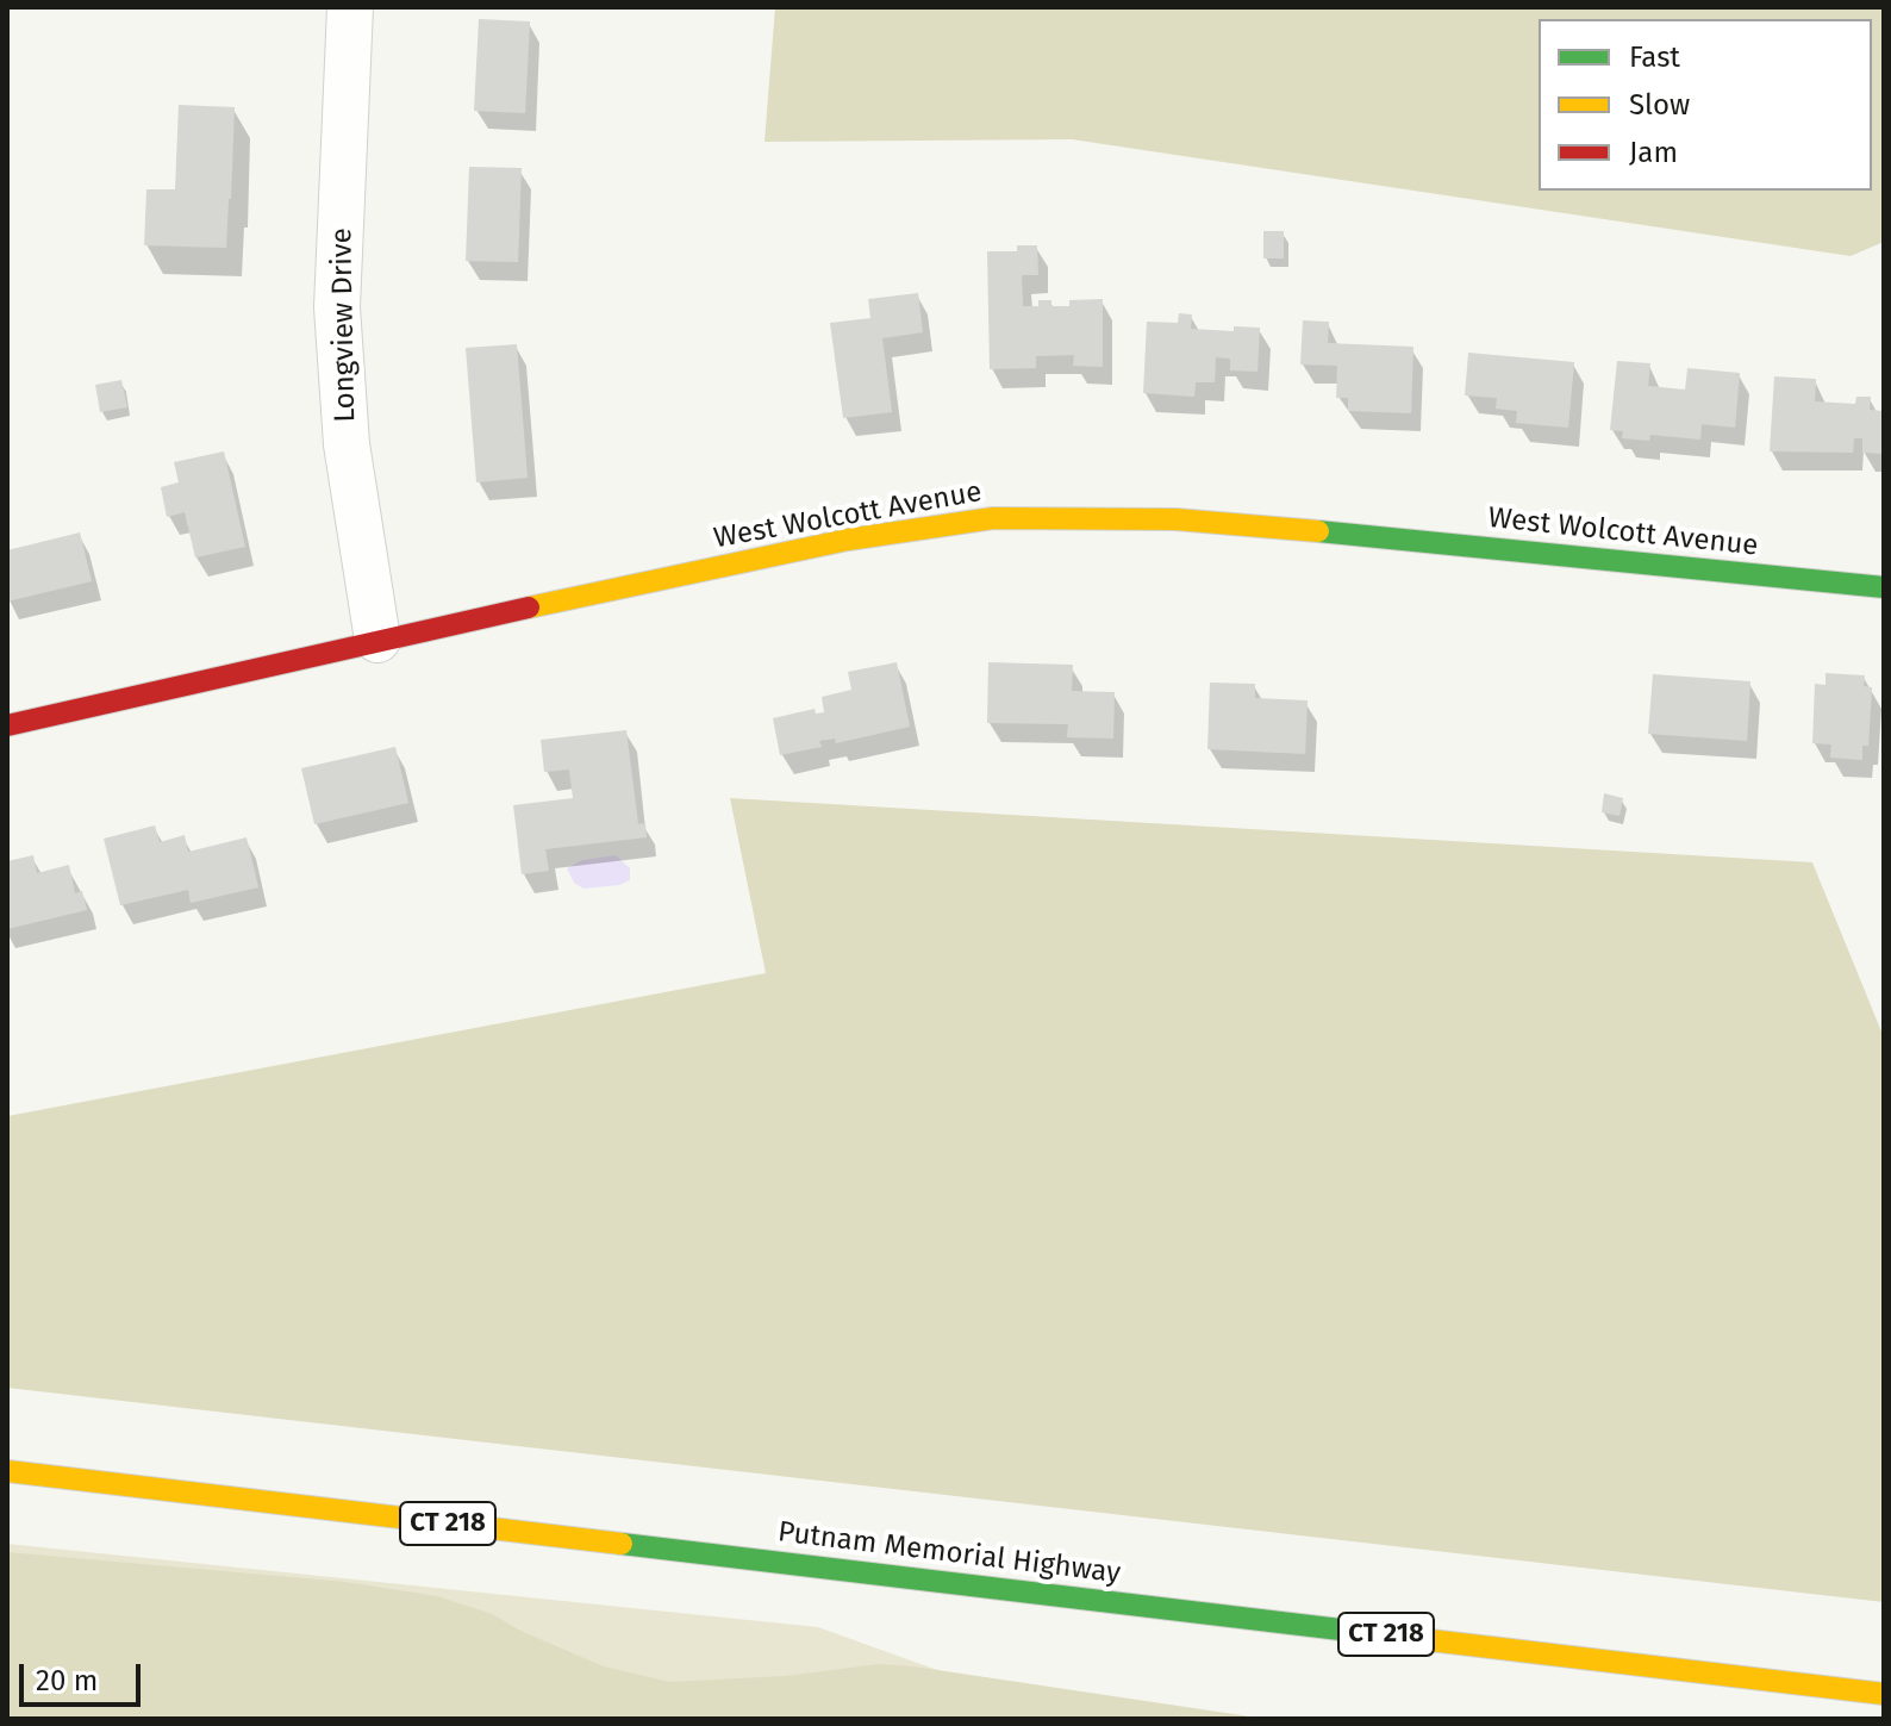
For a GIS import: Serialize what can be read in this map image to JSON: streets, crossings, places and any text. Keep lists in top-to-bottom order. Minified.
{"streets":{"street":["Longview Drive","West Wolcott Avenue","CT 218","Putnam Memorial Highway"]},"crossings":[["Longview Drive","West Wolcott Avenue"]],"legend":["Fast","Slow","Jam"],"scale_bar":"20 m"}
